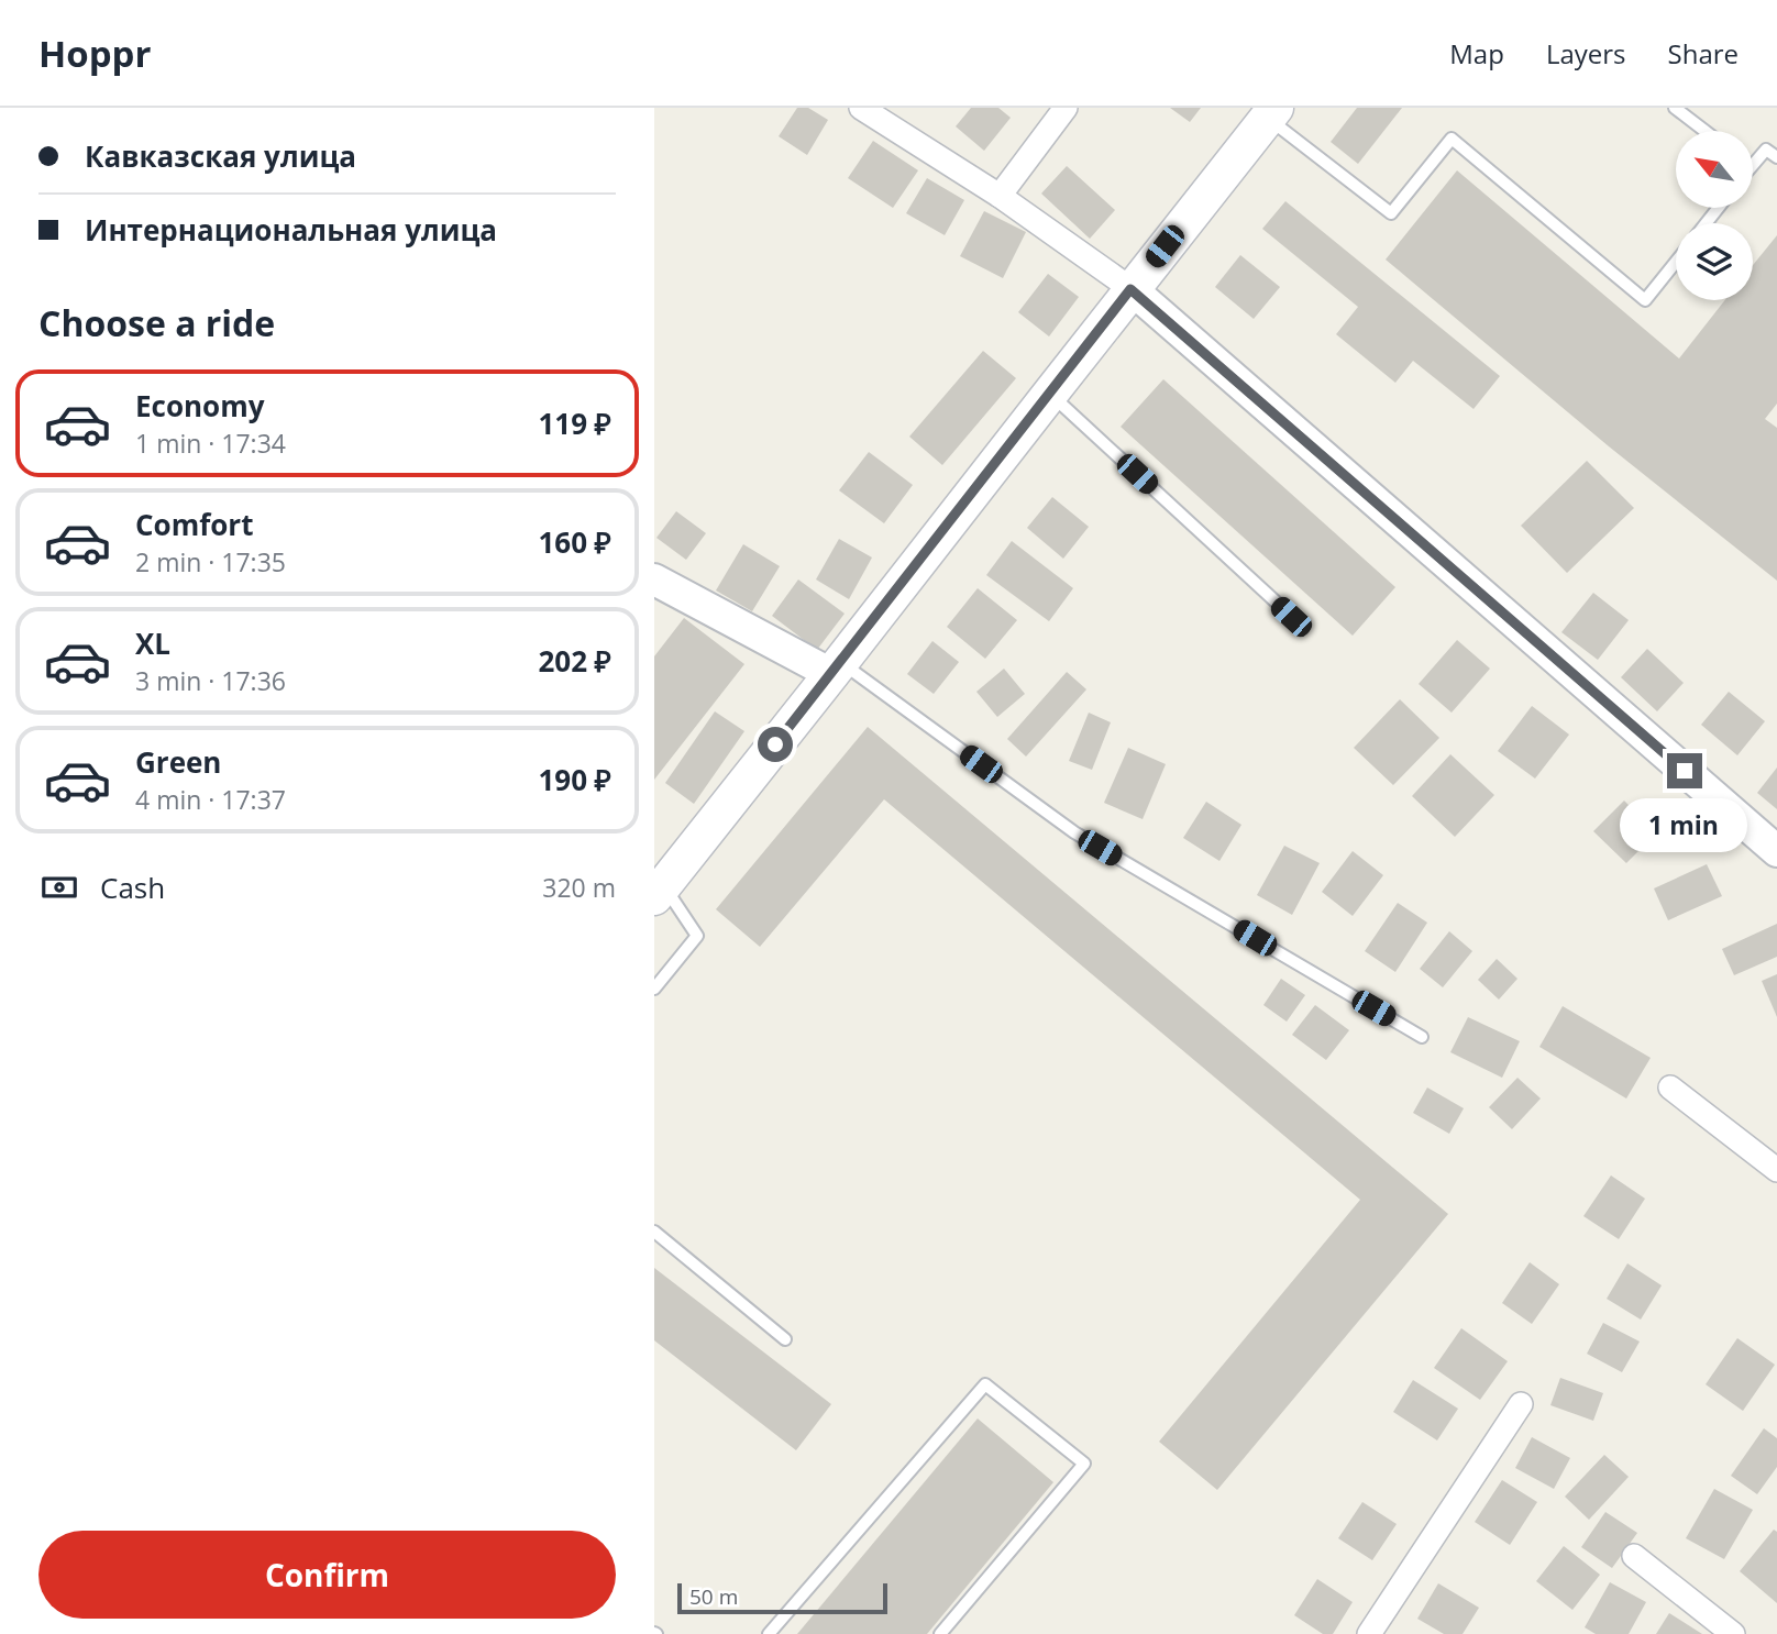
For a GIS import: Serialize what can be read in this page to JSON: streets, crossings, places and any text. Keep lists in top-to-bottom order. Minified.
{"scale_bar":"50 m","north":"top left","page":{"header":"Hoppr","nav":["Map","Layers","Share"],"banner":["Кавказская улица","Интернациональная улица"],"heading":"Choose a ride","list":[{"name":"Economy","note":"1 min · 17:34","value":"119 ₽"},{"name":"Comfort","note":"2 min · 17:35","value":"160 ₽"},{"name":"XL","note":"3 min · 17:36","value":"202 ₽"},{"name":"Green","note":"4 min · 17:37","value":"190 ₽"}],"bubble":"1 min","pay":["Cash","320 m"],"buttons":"Confirm","scale":"50 m"}}
